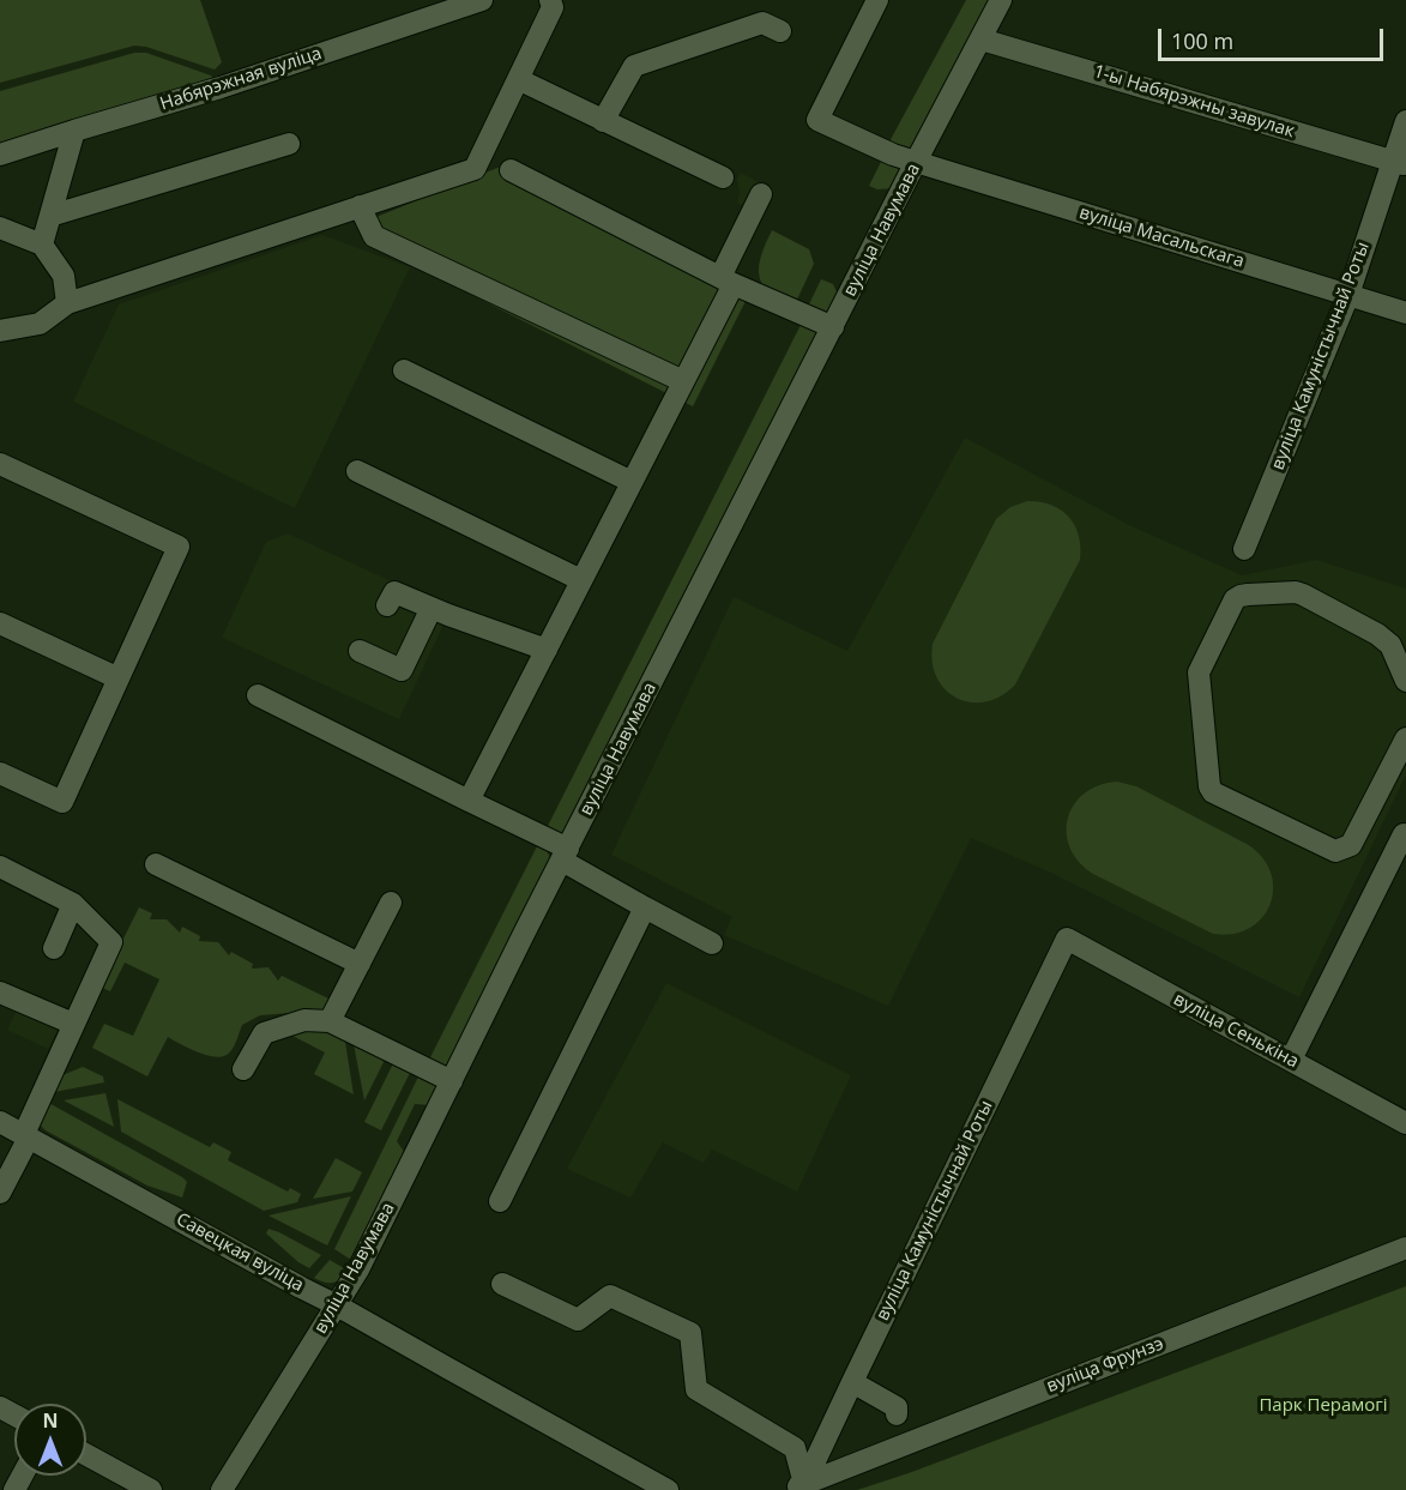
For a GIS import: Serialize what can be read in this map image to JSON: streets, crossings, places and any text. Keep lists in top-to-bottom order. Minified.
{"streets":{"street":["Набярэжная вуліца","1-ы Набярэжны завулак","вуліца Навумава","вуліца Масальскага","вуліца Камуністычнай Роты","вуліца Сенькіна","Савецкая вуліца","вуліца Фрунзэ"]},"crossings":[["1-ы Набярэжны завулак","вуліца Навумава"],["1-ы Набярэжны завулак","вуліца Камуністычнай Роты"],["вуліца Навумава","вуліца Масальскага"],["вуліца Навумава","Савецкая вуліца"],["вуліца Масальскага","вуліца Камуністычнай Роты"],["вуліца Камуністычнай Роты","вуліца Сенькіна"],["вуліца Камуністычнай Роты","вуліца Фрунзэ"]],"parks":["Парк Перамогі"],"scale_bar":"100 m","north":"top"}
